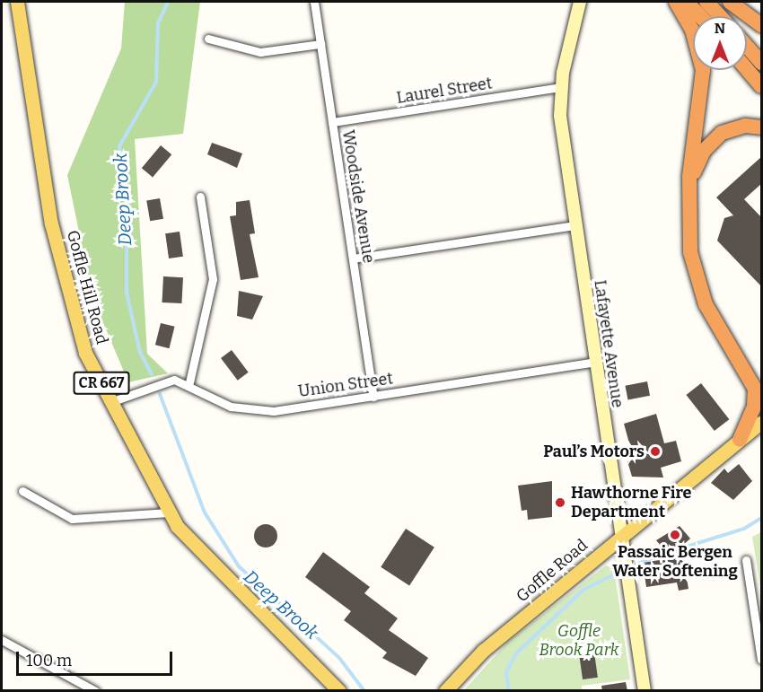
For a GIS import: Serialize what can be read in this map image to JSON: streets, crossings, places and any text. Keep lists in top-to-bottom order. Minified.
{"streets":{"main road":["Goffle Hill Road","CR 667","Goffle Road"],"street":["Laurel Street","Woodside Avenue","Lafayette Avenue","Union Street"]},"crossings":[["Laurel Street","Woodside Avenue"],["Laurel Street","Lafayette Avenue"],["Woodside Avenue","Union Street"],["Goffle Hill Road","Union Street"],["Lafayette Avenue","Union Street"],["Lafayette Avenue","Goffle Road"]],"water":["Deep Brook"],"parks":["Goffle Brook Park"],"places":["Paul’s Motors","Hawthorne Fire Department","Passaic Bergen Water Softening"],"scale_bar":"100 m","north":"top"}
